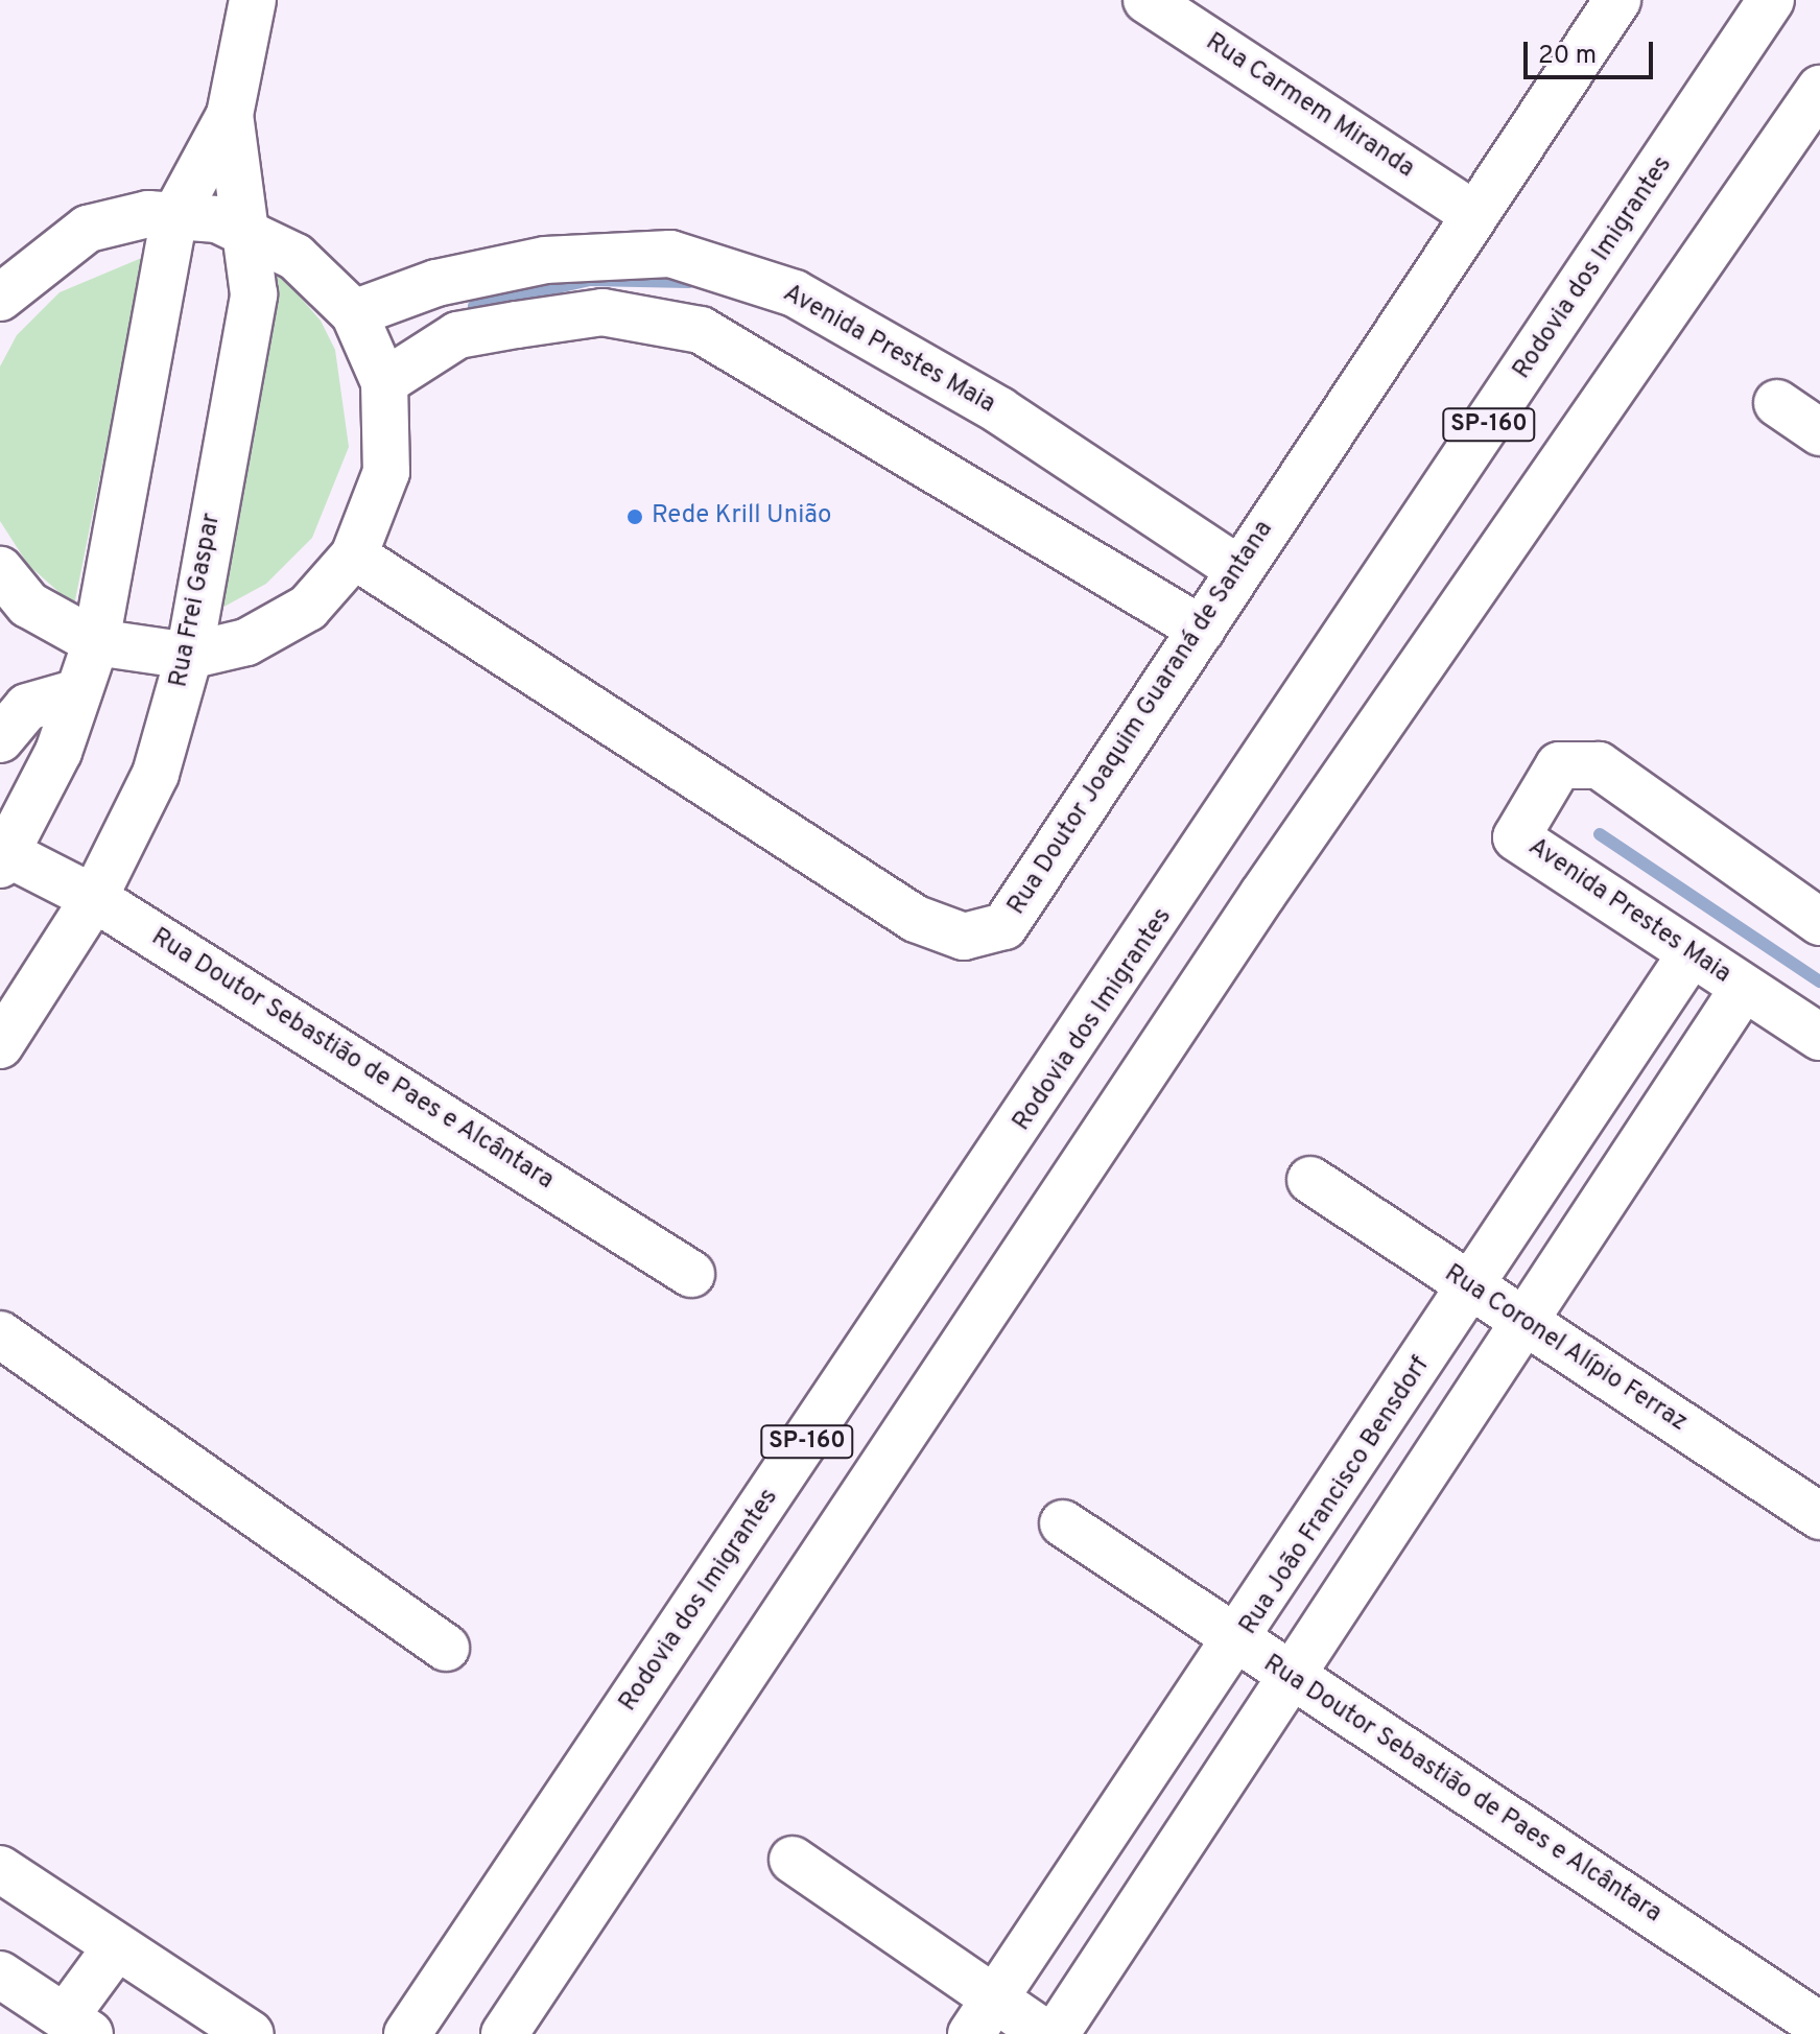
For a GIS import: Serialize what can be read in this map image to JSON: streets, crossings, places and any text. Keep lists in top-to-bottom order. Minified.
{"streets":{"main road":["Rua Carmem Miranda","Rodovia dos Imigrantes","Avenida Prestes Maia","SP-160","Rua Frei Gaspar","Rua Doutor Joaquim Guaraná de Santana","Rua Doutor Sebastião de Paes e Alcântara","Rua Coronel Alípio Ferraz","Rua João Francisco Bensdorf"]},"crossings":[["Rua Carmem Miranda","Rua Doutor Joaquim Guaraná de Santana"],["Avenida Prestes Maia","Rua Doutor Joaquim Guaraná de Santana"],["Avenida Prestes Maia","Rua João Francisco Bensdorf"],["Rua Frei Gaspar","Rua Doutor Sebastião de Paes e Alcântara"],["Rua Doutor Sebastião de Paes e Alcântara","Rua João Francisco Bensdorf"],["Rua Coronel Alípio Ferraz","Rua João Francisco Bensdorf"]],"places":["Rede Krill União"],"scale_bar":"20 m"}
